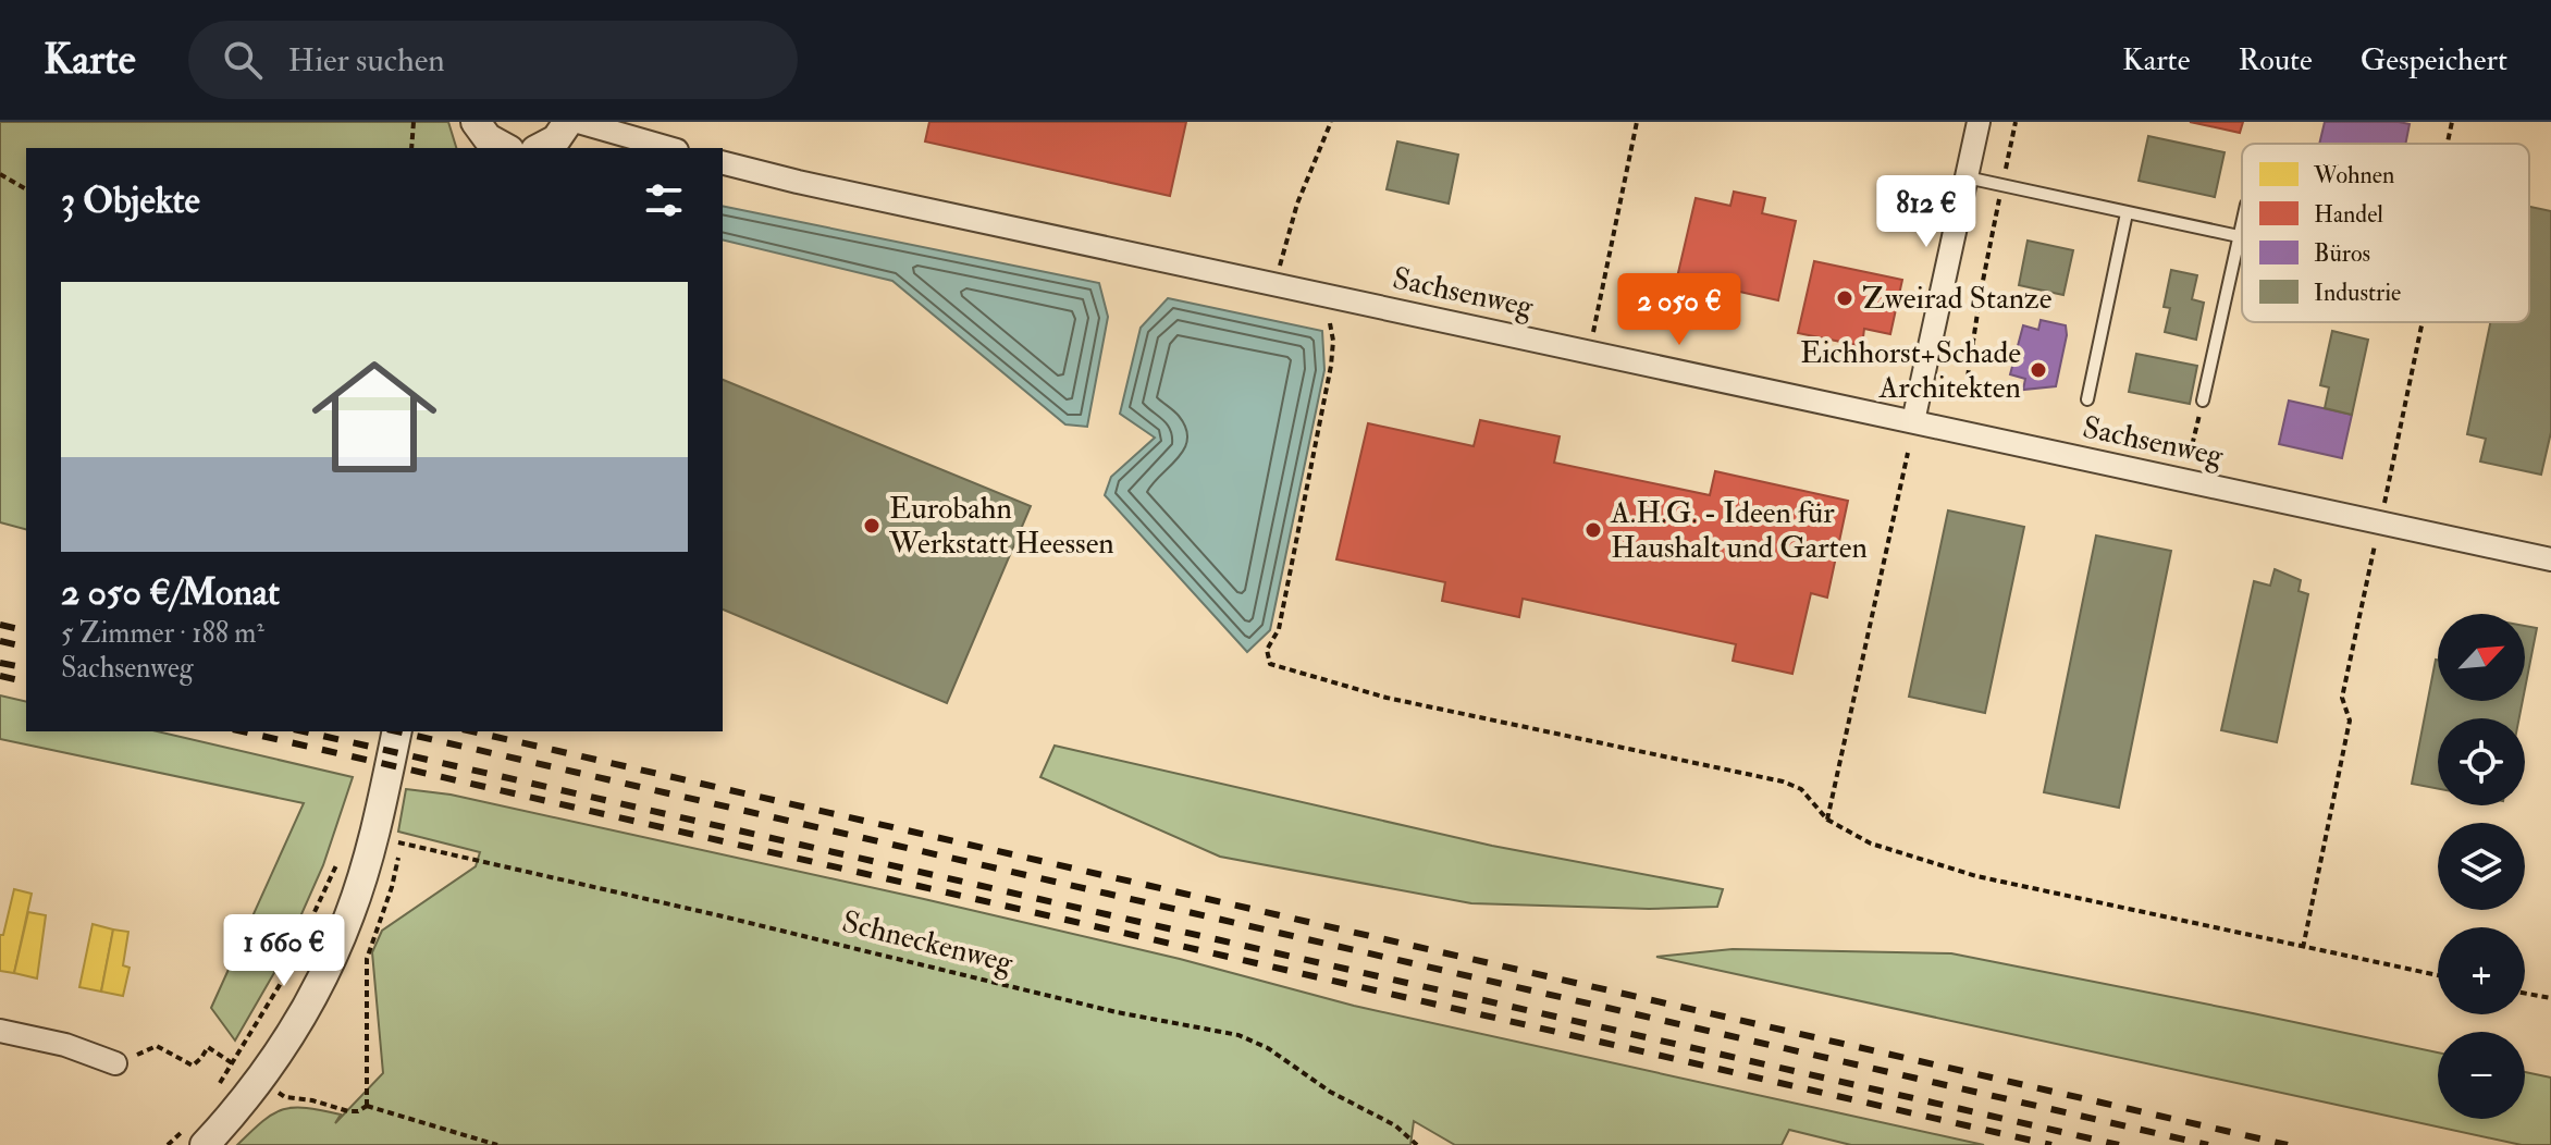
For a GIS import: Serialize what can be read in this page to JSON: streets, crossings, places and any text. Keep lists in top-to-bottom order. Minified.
{"streets":{"street":["Sachsenweg"],"path":["Schneckenweg"]},"places":["Zweirad Stanze","Eichhorst+Schade Architekten","Eurobahn Werkstatt Heessen","A.H.G. - Ideen für Haushalt und Garten"],"legend":["Wohnen","Handel","Büros","Industrie"],"north":"top right","page":{"header":"Karte","search":"Hier suchen","nav":["Karte","Route","Gespeichert"],"heading":"3 Objekte","price":["812 €","2 050 €","1 660 €"],"list":[{"name":"2 050 €/Monat","note":"5 Zimmer · 188 m² · Sachsenweg"}],"map_buttons":["+","−"]}}
